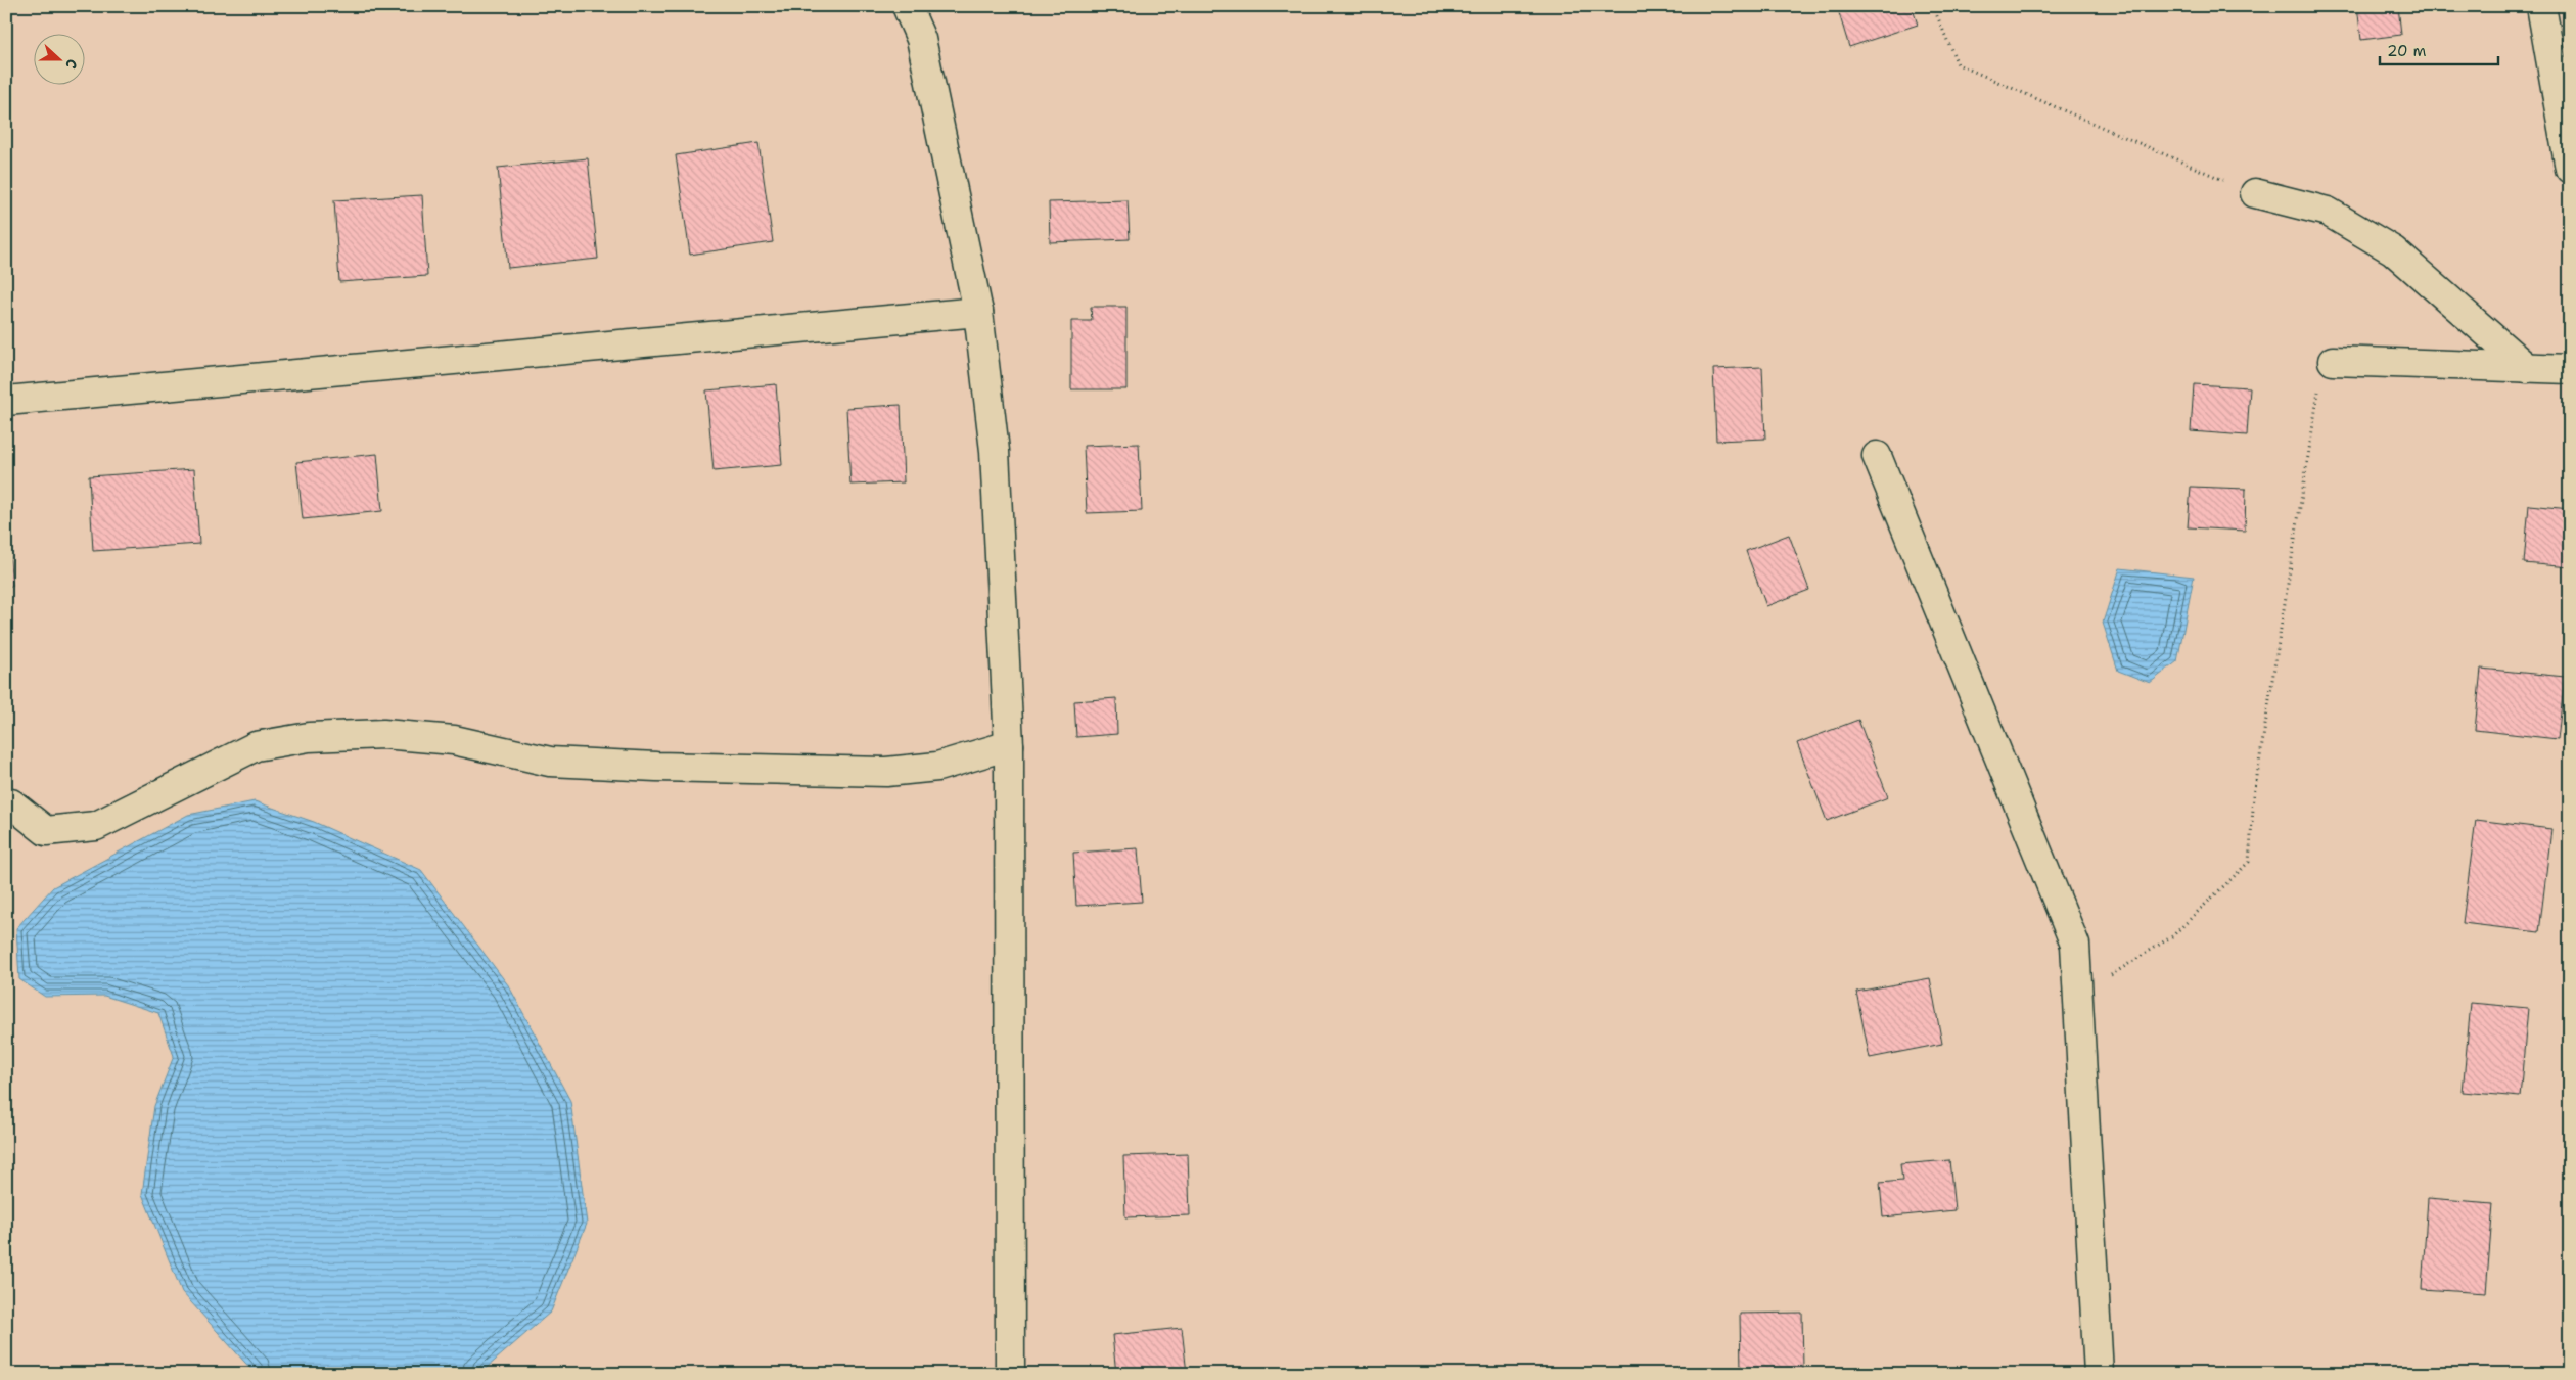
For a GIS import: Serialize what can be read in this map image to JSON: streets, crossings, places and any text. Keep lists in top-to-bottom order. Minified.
{"scale_bar":"20 m","north":"right"}
